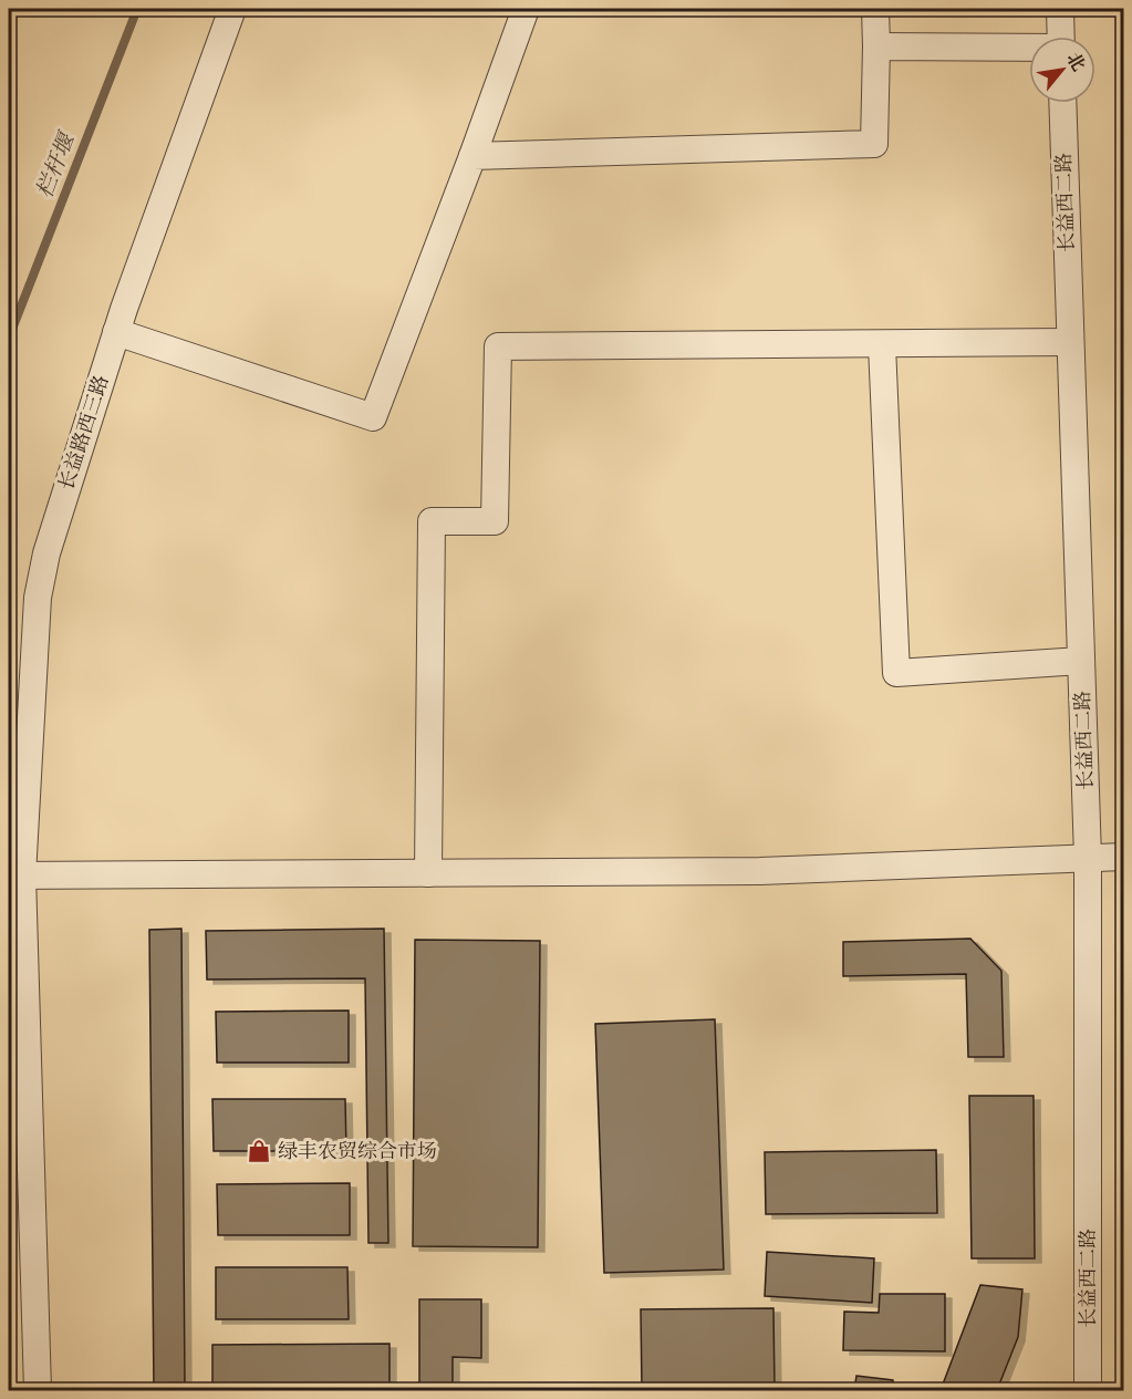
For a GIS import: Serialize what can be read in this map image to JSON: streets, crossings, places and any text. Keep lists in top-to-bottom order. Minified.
{"streets":{"street":["长益西二路","长益路西三路"]},"water":["栏杆堰"],"places":{"shop":["绿丰农贸综合市场"]},"north":"top right"}
